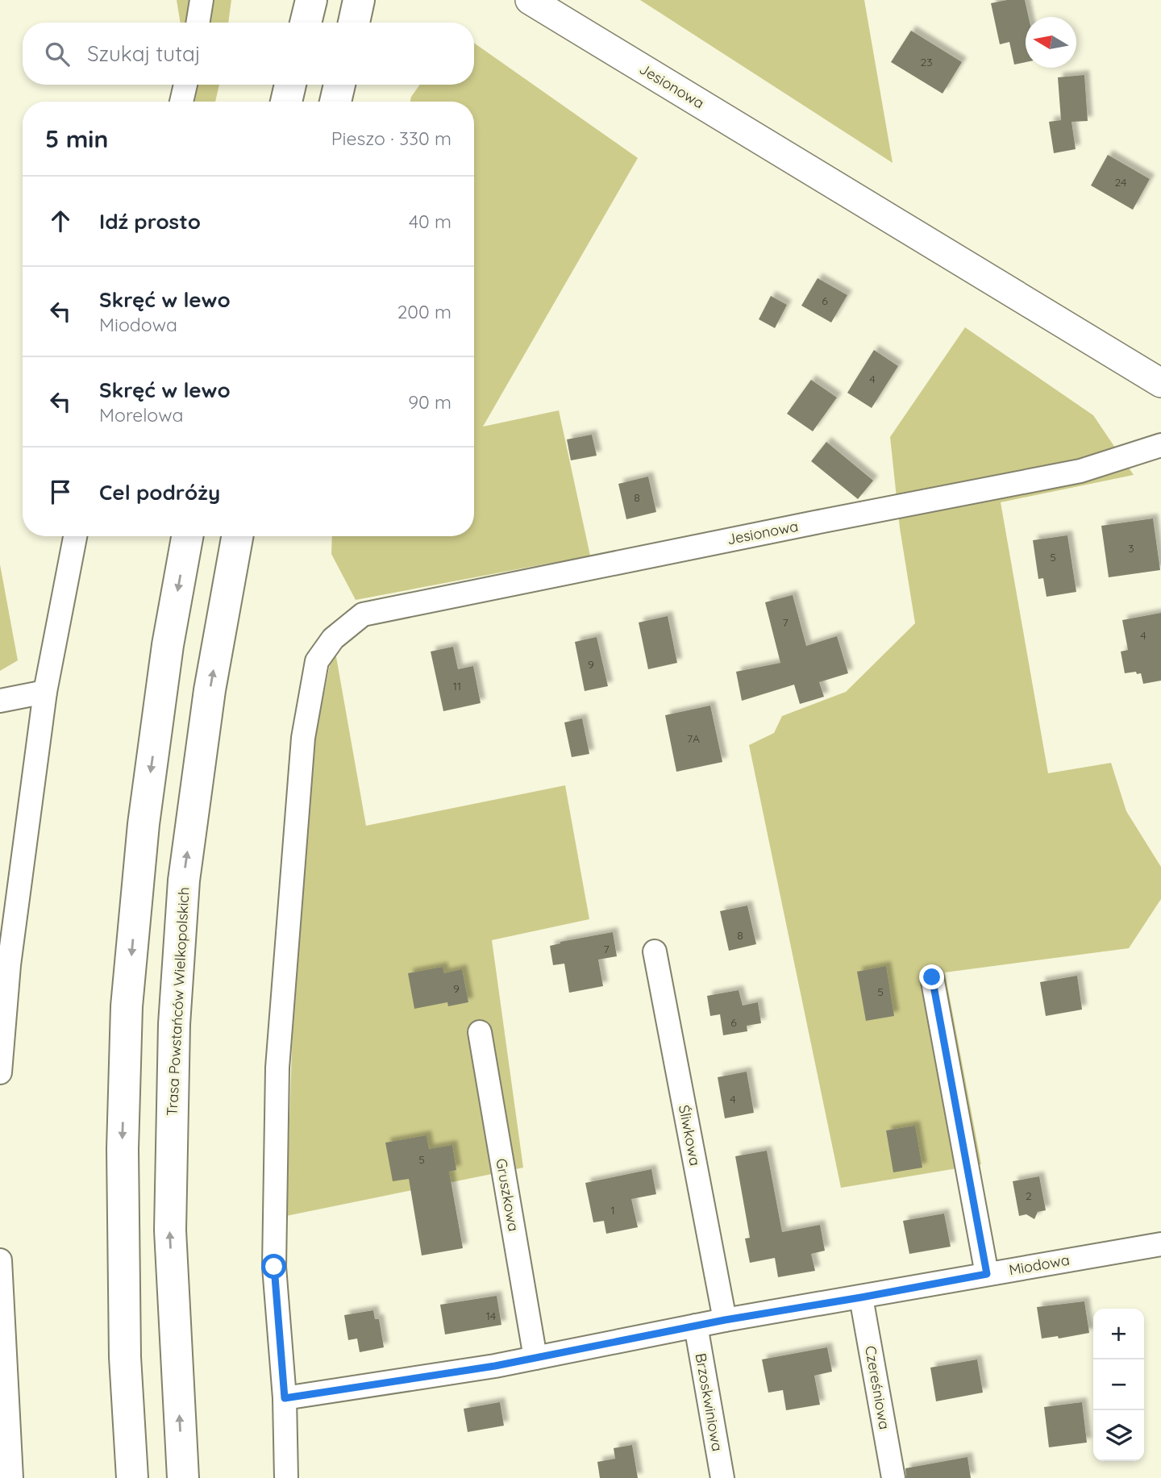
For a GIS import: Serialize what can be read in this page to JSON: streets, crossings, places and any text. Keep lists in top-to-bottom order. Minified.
{"streets":{"highway":["Trasa Powstańców Wielkopolskich"],"street":["Jesionowa","Śliwkowa","Gruszkowa","Miodowa","Czereśniowa","Brzoskwiniowa"]},"crossings":[["Jesionowa","Miodowa"],["Śliwkowa","Miodowa"],["Gruszkowa","Miodowa"],["Miodowa","Czereśniowa"],["Miodowa","Brzoskwiniowa"]],"house_numbers":["23","24","6","4","8","3","5","7","4","9","11","7A","8","7","9","5","6","4","5","2","1","14"],"north":"left","page":{"search":"Szukaj tutaj","heading":["5 min","Pieszo · 330 m"],"list":[["Idź prosto","40 m"],["Skręć w lewo","Miodowa","200 m"],["Skręć w lewo","Morelowa","90 m"],"Cel podróży"],"map_buttons":["+","−"]}}
